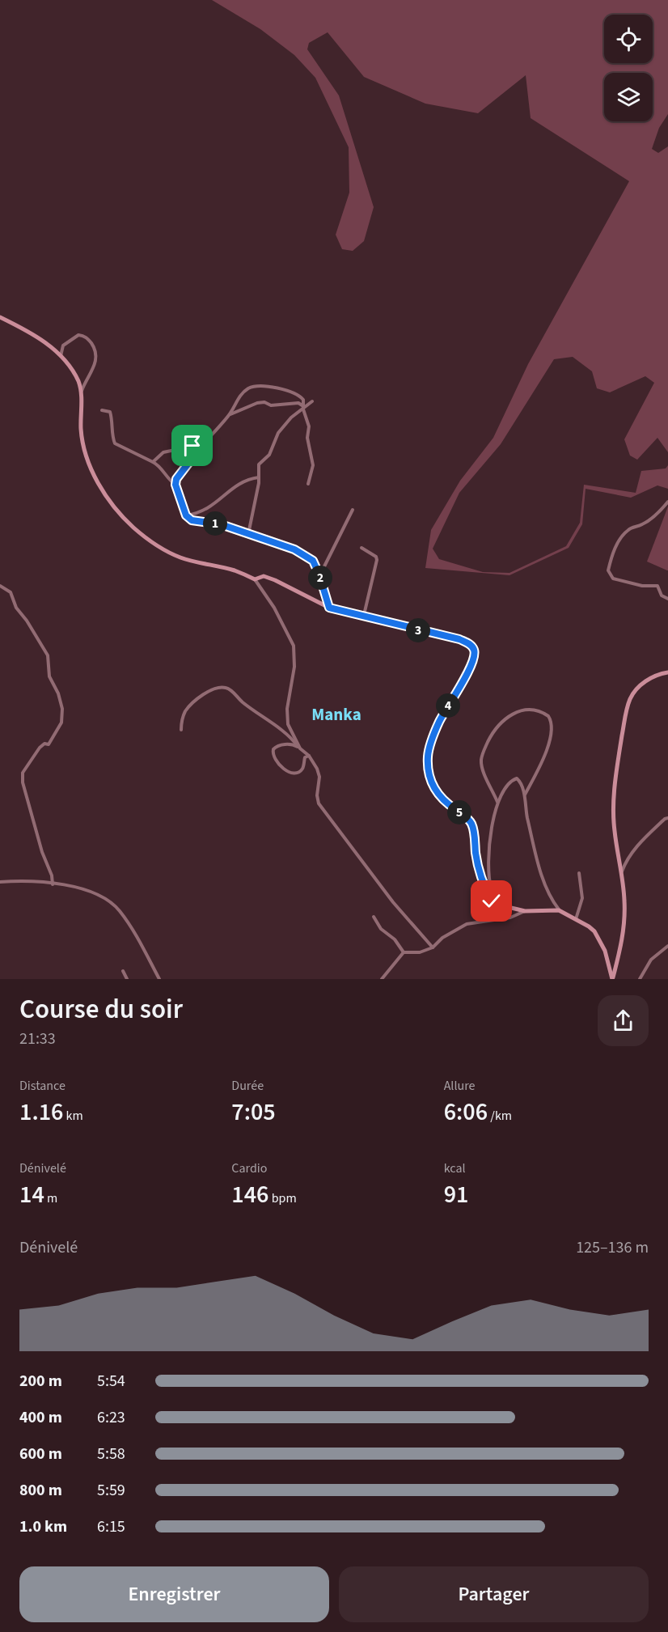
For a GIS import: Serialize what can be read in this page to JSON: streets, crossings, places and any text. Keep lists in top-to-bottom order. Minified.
{"districts":["Manka"],"page":{"pins":["1","2","3","4","5"],"heading":["Course du soir","21:33"],"stats":[["Distance","1.16 km"],["Durée","7:05"],["Allure","6:06 /km"],["Dénivelé","14 m"],["Cardio","146 bpm"],["kcal","91"]],"chart":["Dénivelé","125–136 m"],"list":[{"name":"200 m","note":"5:54"},{"name":"400 m","note":"6:23"},{"name":"600 m","note":"5:58"},{"name":"800 m","note":"5:59"},{"name":"1.0 km","note":"6:15"}],"buttons":["Enregistrer","Partager"]}}
